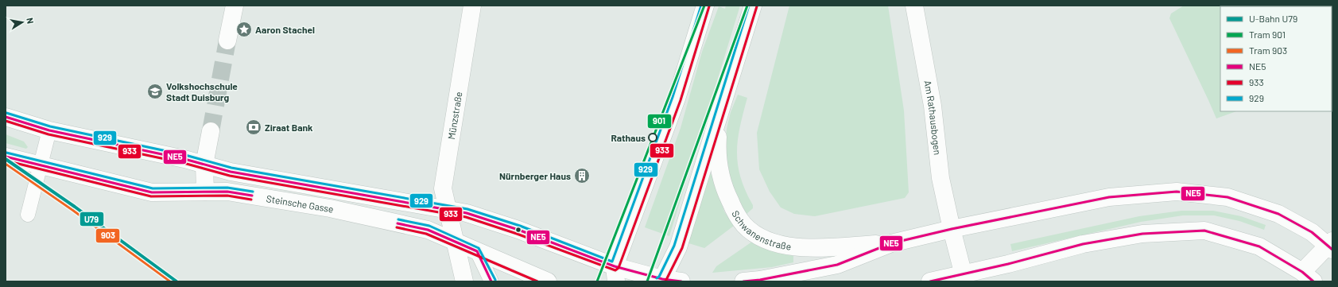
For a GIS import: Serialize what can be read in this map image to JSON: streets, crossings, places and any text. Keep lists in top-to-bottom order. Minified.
{"streets":{"main road":["Münzstraße","Am Rathausbogen","Steinsche Gasse","Schwanenstraße"]},"crossings":[["Münzstraße","Steinsche Gasse"],["Steinsche Gasse","Schwanenstraße"]],"places":{"place":["Aaron Stachel"],"school or university":["Volkshochschule Stadt Duisburg"],"bank":["Ziraat Bank"],"other":["Rathaus"],"building":["Nürnberger Haus"]},"lines":["tram line 901","transit line 929","transit line 933","transit line NE5","metro line U79","tram line 903"],"legend":["U-Bahn U79","Tram 901","Tram 903","NE5","933","929"],"north":"right"}
